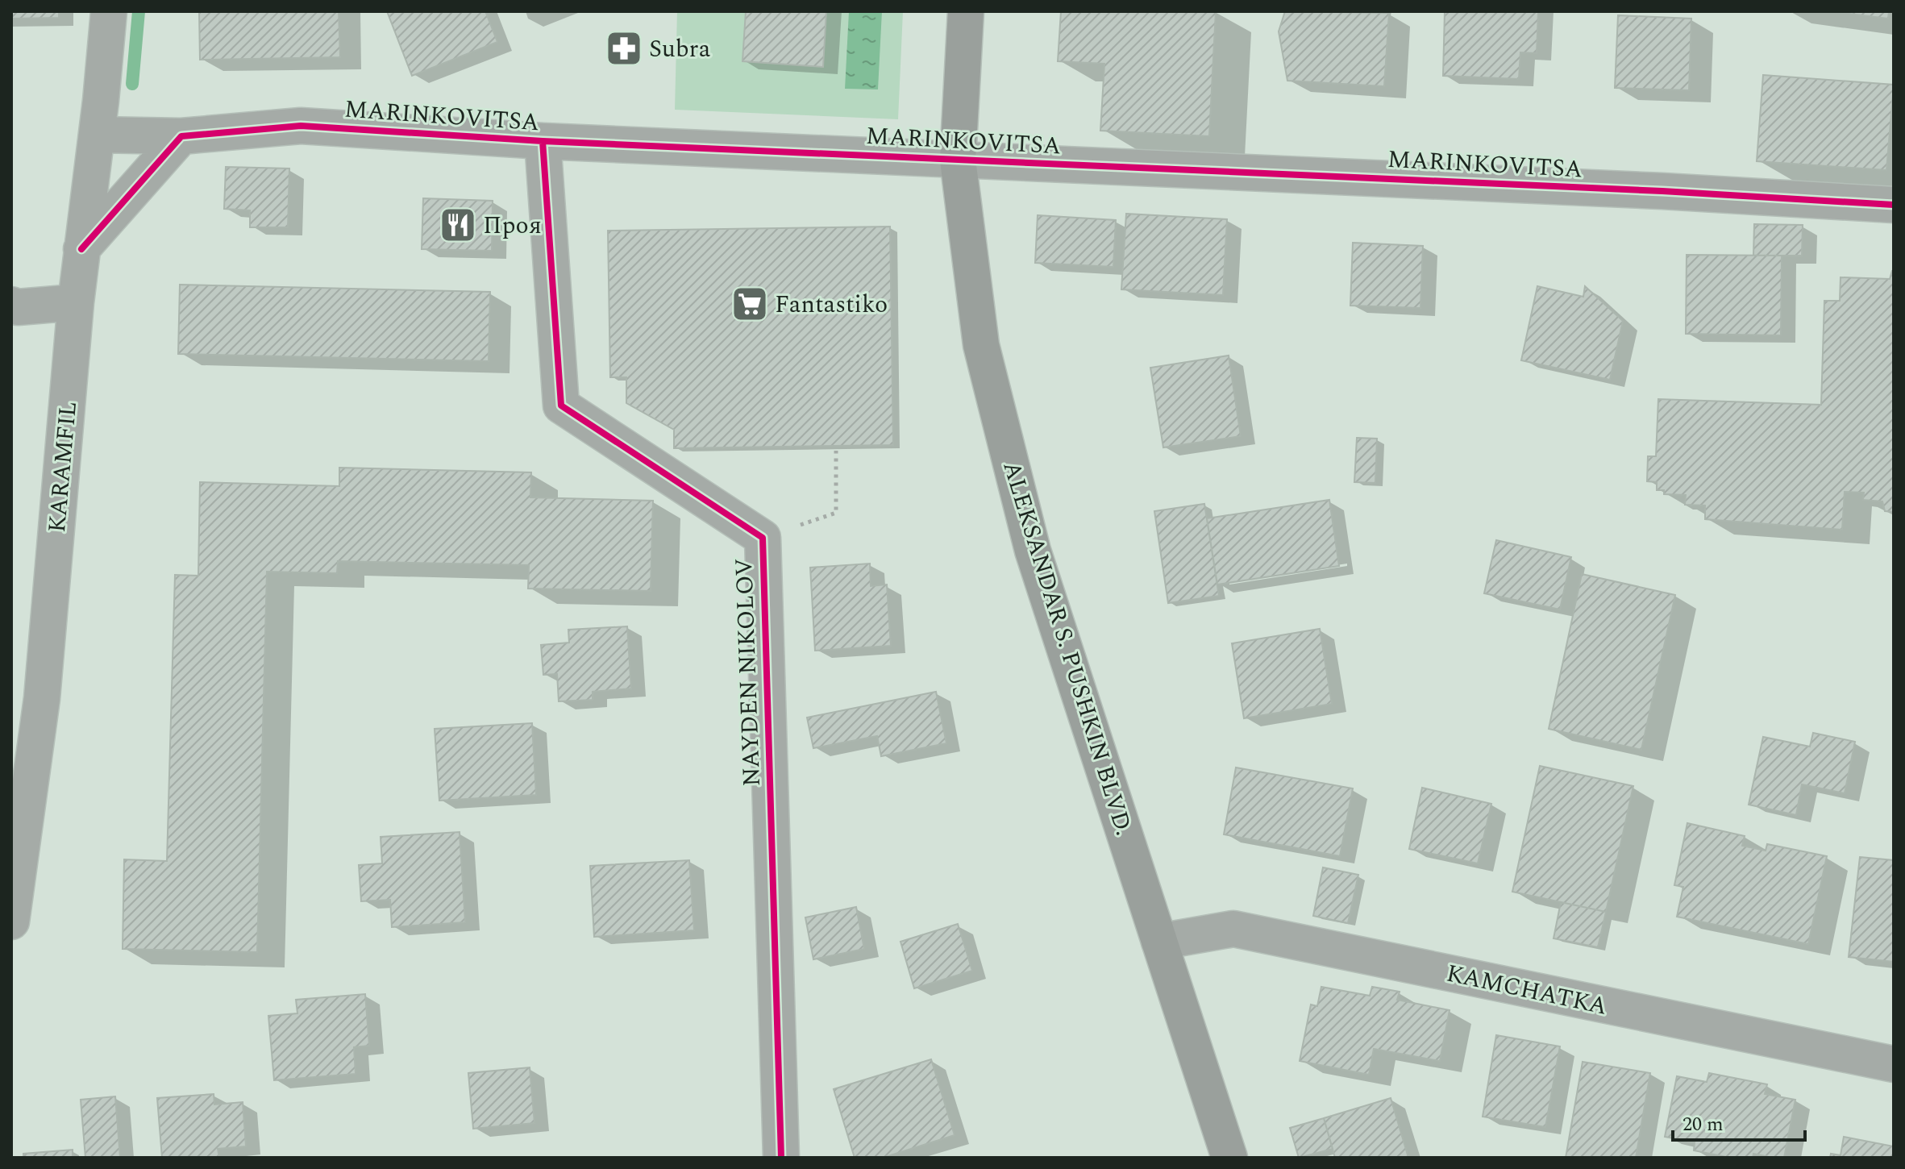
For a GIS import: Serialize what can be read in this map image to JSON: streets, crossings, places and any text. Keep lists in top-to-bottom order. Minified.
{"streets":{"main road":["ALEKSANDAR S. PUSHKIN BLVD."],"street":["MARINKOVITSA","KARAMFIL","NAYDEN NIKOLOV","KAMCHATKA"]},"crossings":[["MARINKOVITSA","KARAMFIL"],["MARINKOVITSA","ALEKSANDAR S. PUSHKIN BLVD."],["MARINKOVITSA","NAYDEN NIKOLOV"],["ALEKSANDAR S. PUSHKIN BLVD.","KAMCHATKA"]],"places":{"pharmacy":["Subra"],"restaurant":["Проя"],"supermarket":["Fantastiko"]},"scale_bar":"20 m"}
